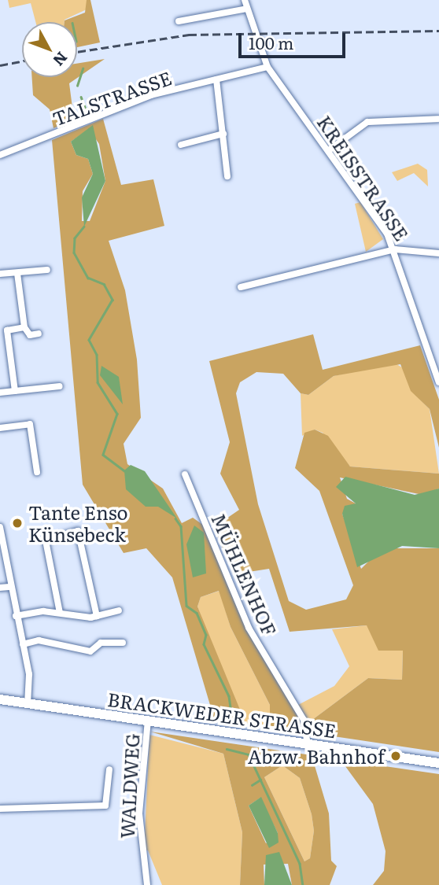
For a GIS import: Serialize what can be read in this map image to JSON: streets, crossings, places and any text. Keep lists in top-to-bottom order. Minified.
{"streets":{"street":["TALSTRASSE","KREISSTRASSE","MÜHLENHOF","BRACKWEDER STRASSE","WALDWEG"]},"crossings":[["TALSTRASSE","KREISSTRASSE"],["MÜHLENHOF","BRACKWEDER STRASSE"],["BRACKWEDER STRASSE","WALDWEG"]],"places":["Tante Enso Künsebeck","Abzw. Bahnhof"],"scale_bar":"100 m","north":"bottom right"}
